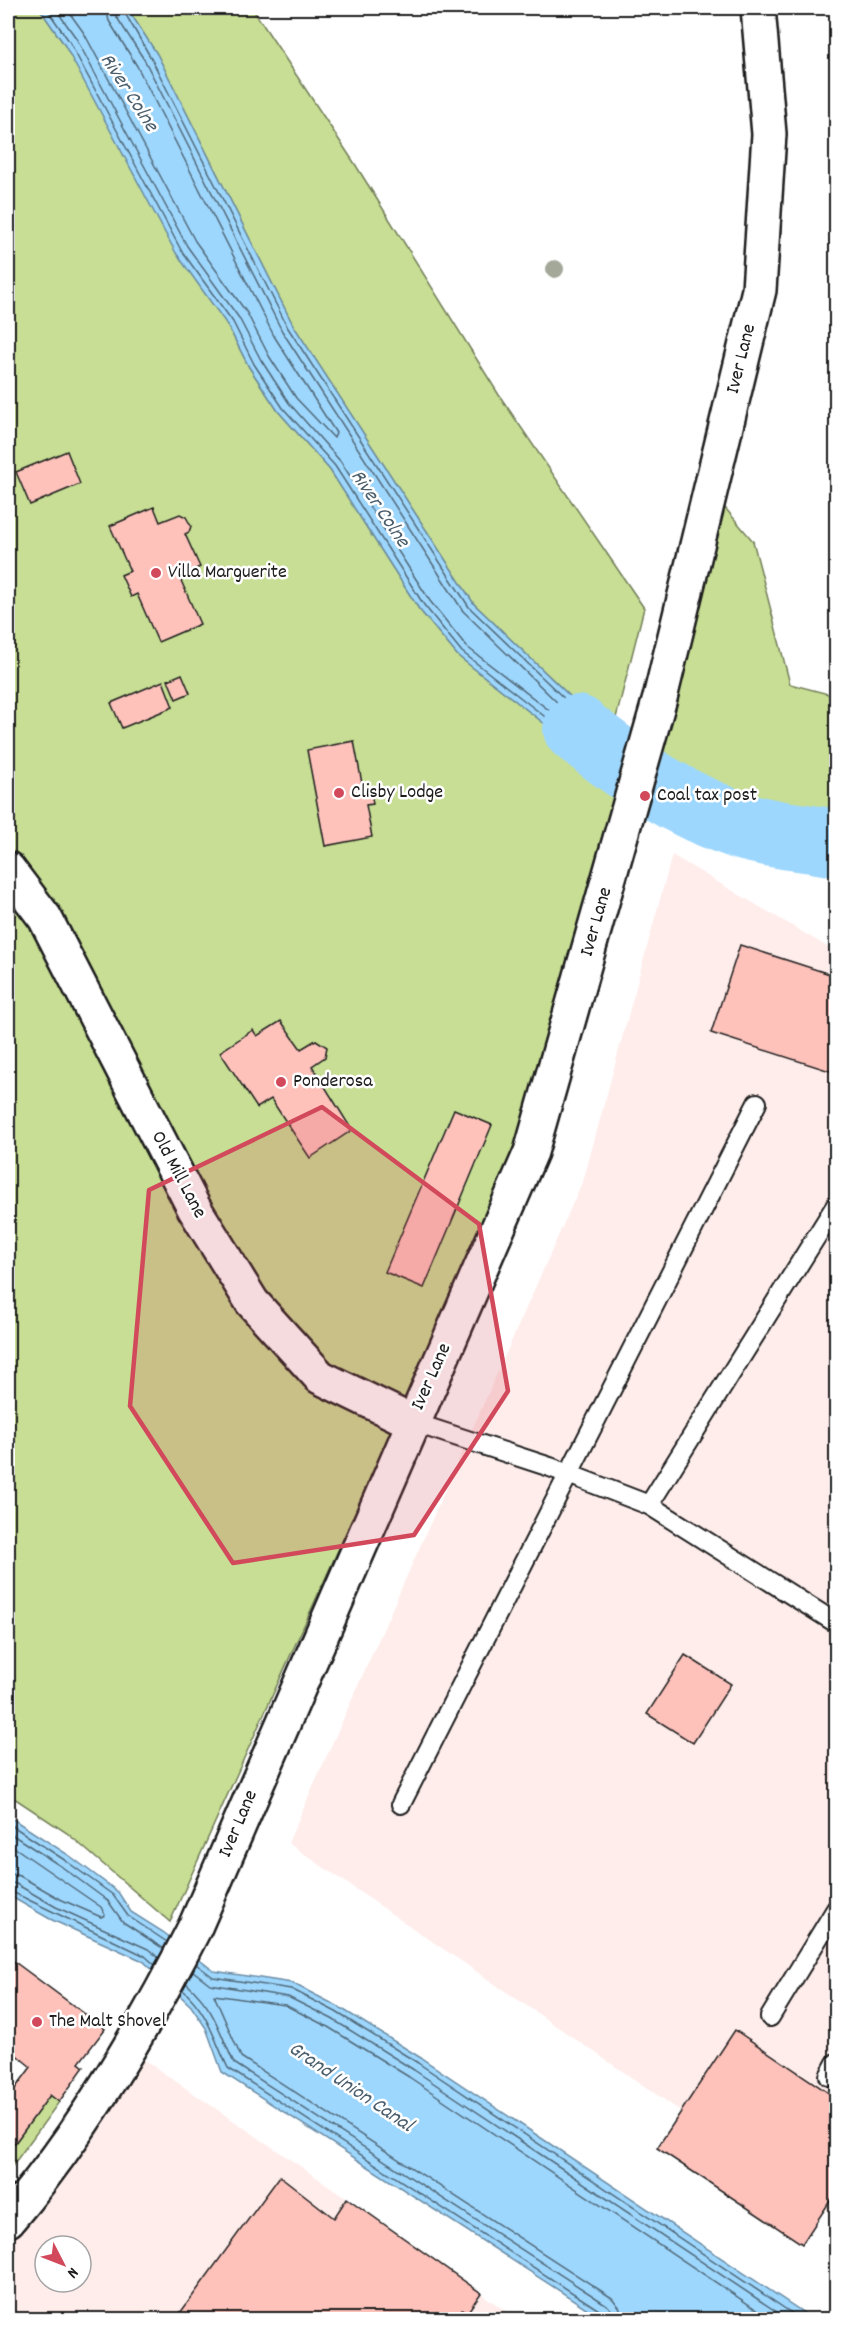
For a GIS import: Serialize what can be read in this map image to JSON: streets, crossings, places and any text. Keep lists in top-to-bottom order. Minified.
{"streets":{"main road":["Iver Lane","Old Mill Lane"]},"crossings":[["Iver Lane","Old Mill Lane"]],"water":["River Colne","Grand Union Canal"],"places":["Villa Marguerite","Clisby Lodge","Coal tax post","Ponderosa","The Malt Shovel"],"north":"bottom right"}
